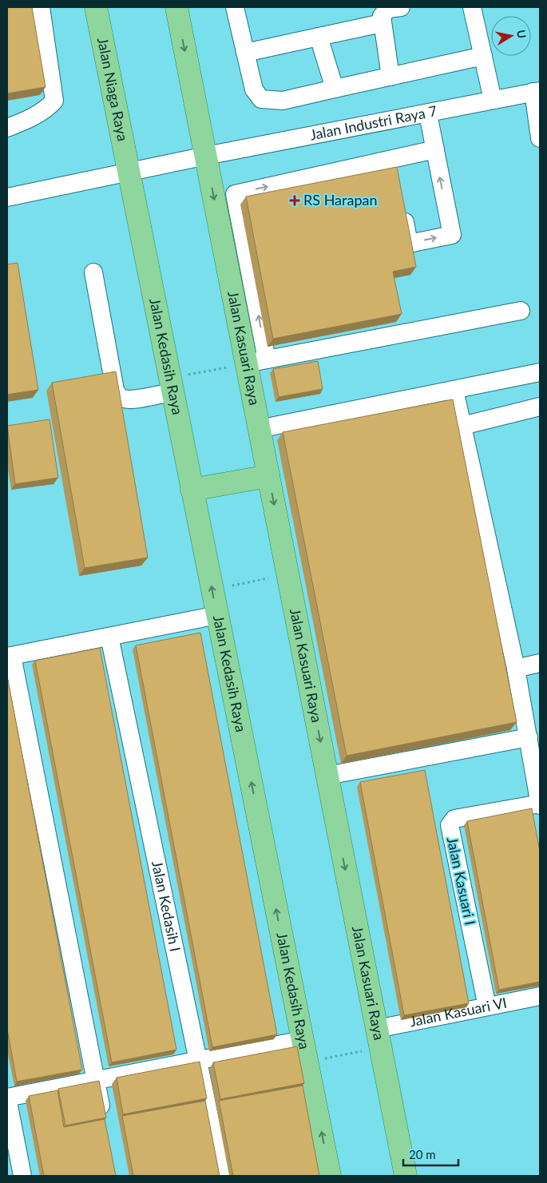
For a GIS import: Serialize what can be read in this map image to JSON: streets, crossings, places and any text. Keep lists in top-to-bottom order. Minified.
{"streets":{"main road":["Jalan Niaga Raya","Jalan Kasuari Raya","Jalan Kedasih Raya"],"street":["Jalan Industri Raya 7","Jalan Kasuari I","Jalan Kedasih I","Jalan Kasuari VI"]},"crossings":[["Jalan Niaga Raya","Jalan Industri Raya 7"],["Jalan Niaga Raya","Jalan Kedasih Raya"],["Jalan Industri Raya 7","Jalan Kasuari Raya"],["Jalan Industri Raya 7","Jalan Kedasih Raya"],["Jalan Kasuari Raya","Jalan Kasuari VI"],["Jalan Kasuari I","Jalan Kasuari VI"]],"one_way":["Jalan Kasuari Raya","Jalan Kedasih Raya"],"places":{"health":["RS Harapan"]},"scale_bar":"20 m","north":"right"}
